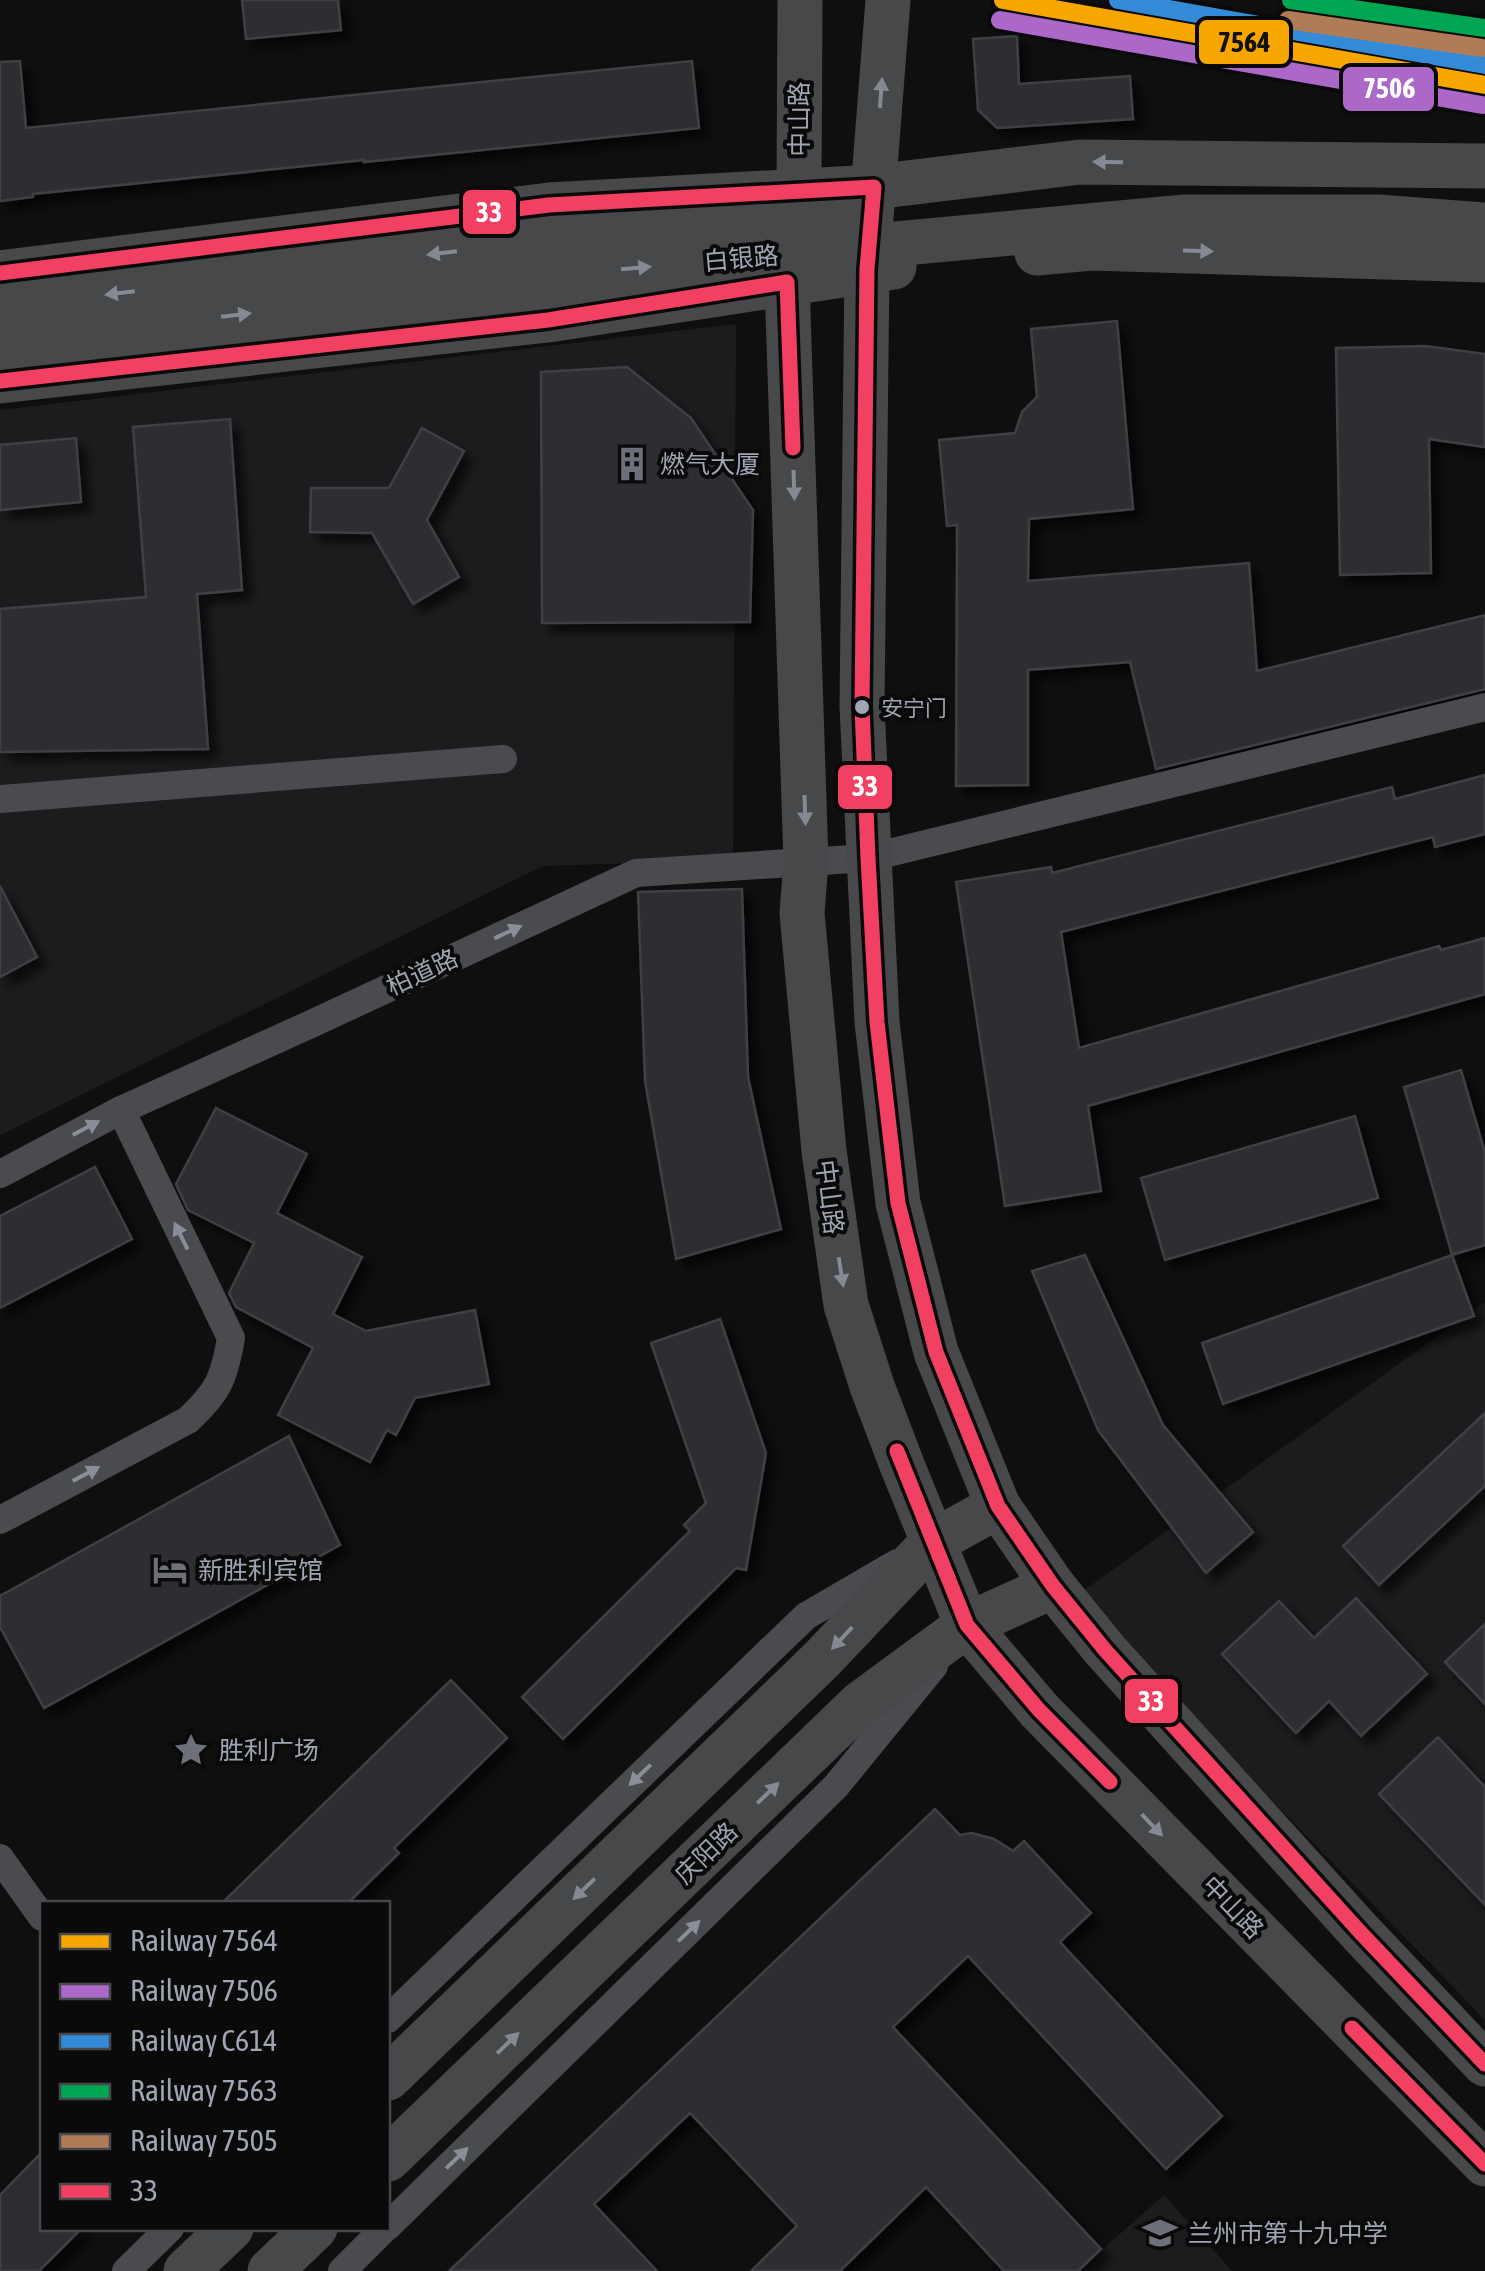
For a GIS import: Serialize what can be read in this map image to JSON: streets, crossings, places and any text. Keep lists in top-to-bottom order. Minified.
{"streets":{"main road":["中山路","白银路","庆阳路"],"street":["柏道路"]},"crossings":[["中山路","柏道路"],["中山路","庆阳路"]],"one_way":["柏道路"],"places":{"building":["燃气大厦"],"other":["安宁门"],"hotel":["新胜利宾馆"],"place":["胜利广场"],"school or university":["兰州市第十九中学"]},"lines":["rail line 7564","rail line C614","rail line 7563","rail line 7506","rail line 7505","transit line 33"],"legend":["Railway 7564","Railway 7506","Railway C614","Railway 7563","Railway 7505","33"]}
